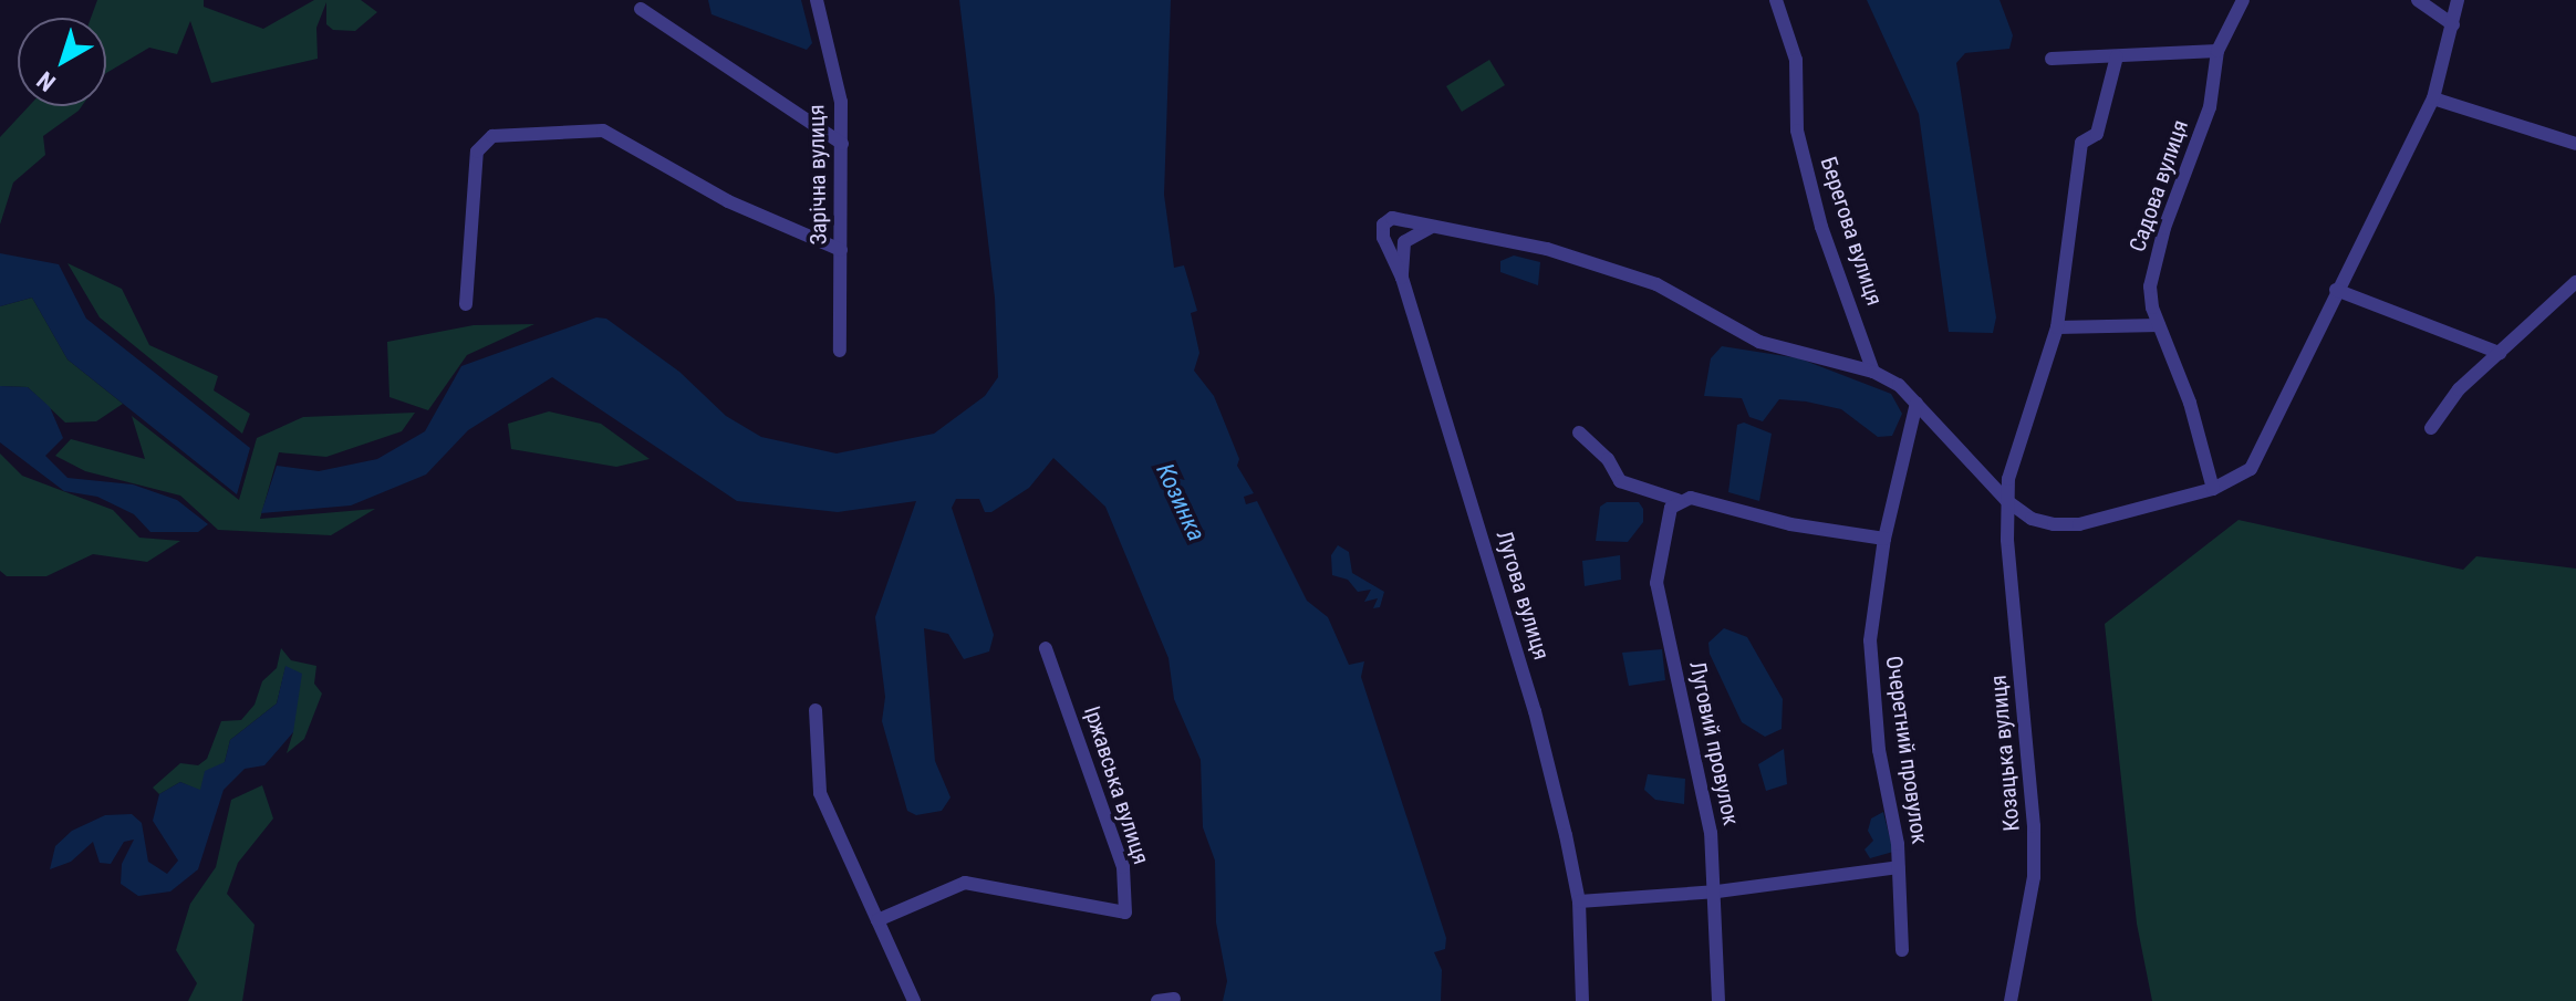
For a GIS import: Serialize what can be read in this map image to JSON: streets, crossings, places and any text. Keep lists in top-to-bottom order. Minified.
{"streets":{"street":["Зарічна вулиця","Садова вулиця","Берегова вулиця","Лугова вулиця","Луговий провулок","Очеретний провулок","Козацька вулиця","Іржавська вулиця"]},"water":["Козинка"],"north":"bottom left"}
